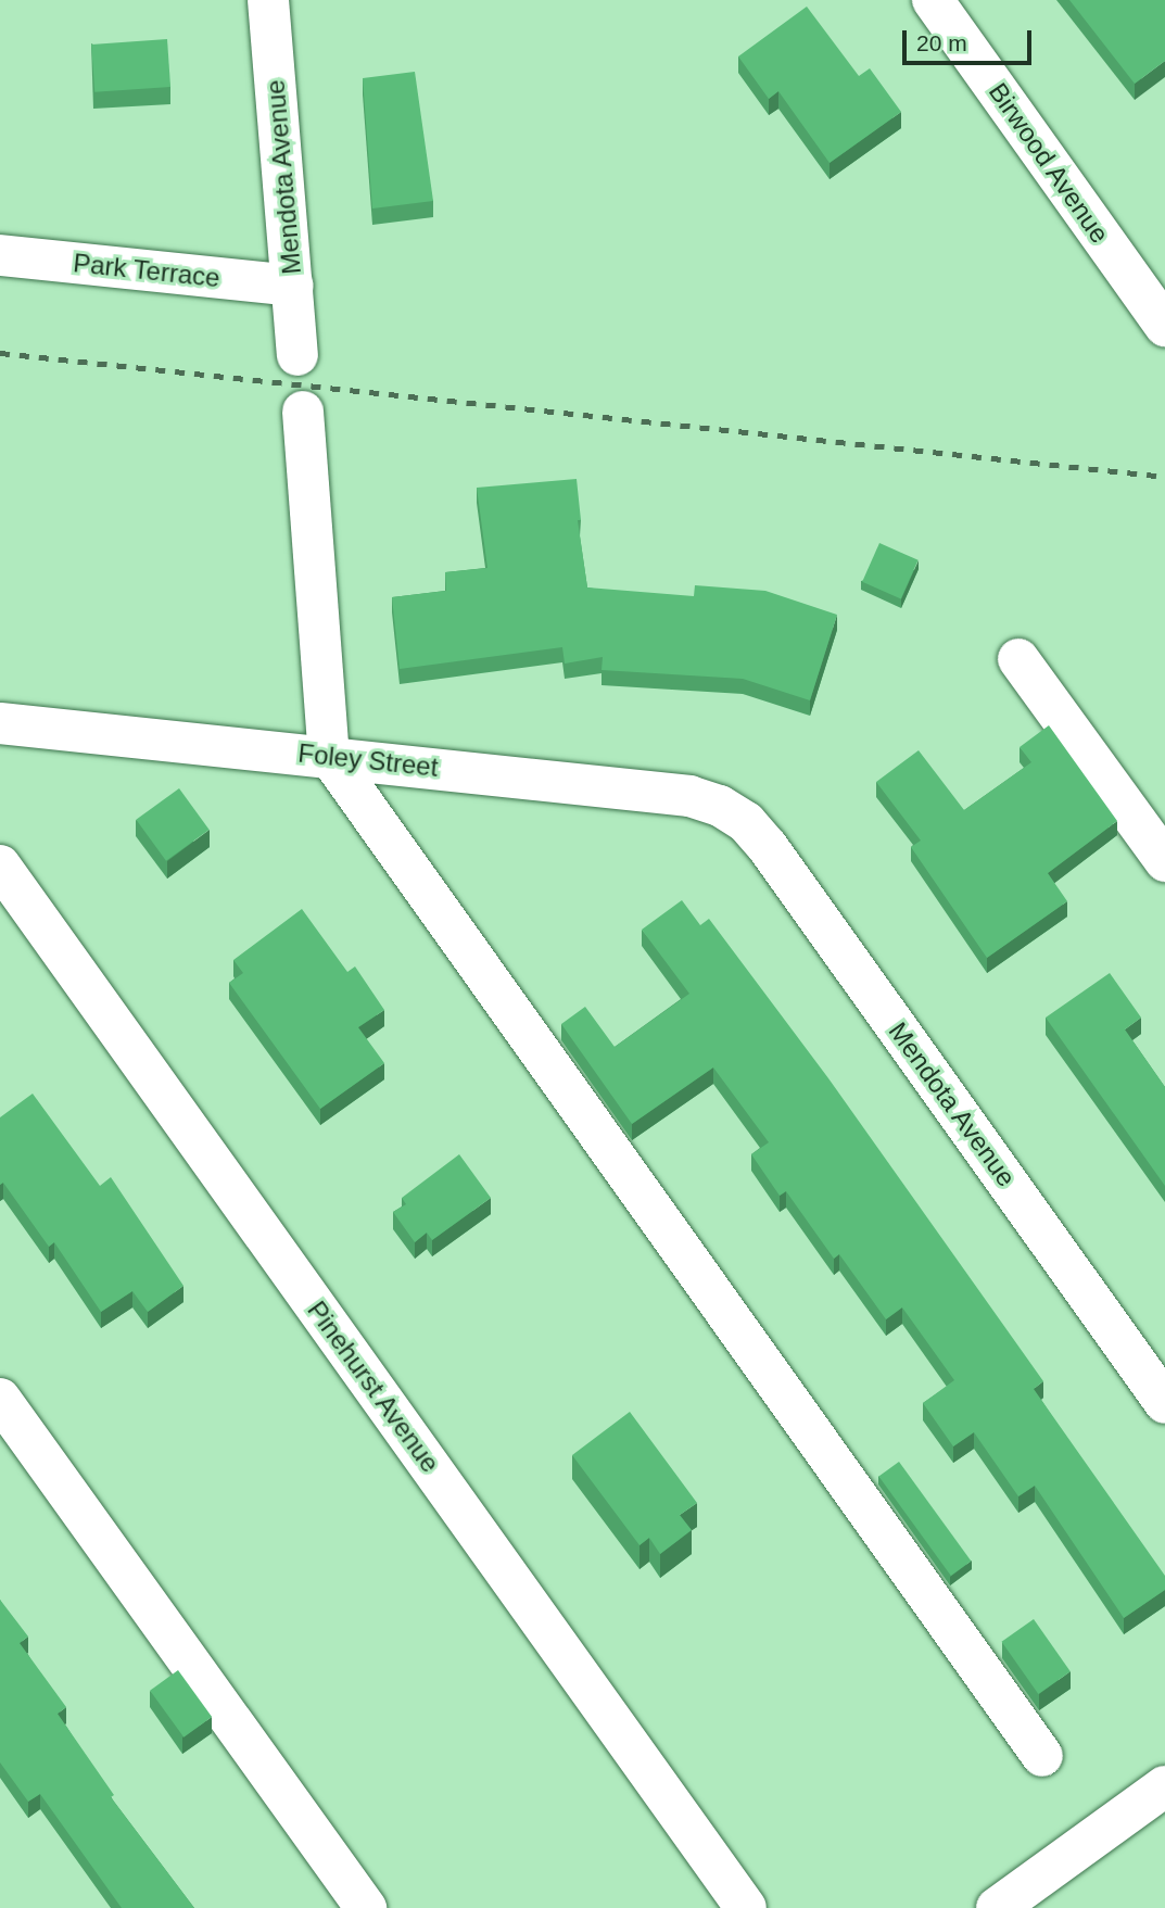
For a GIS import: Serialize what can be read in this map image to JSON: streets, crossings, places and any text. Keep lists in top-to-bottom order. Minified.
{"streets":{"street":["Birwood Avenue","Mendota Avenue","Park Terrace","Foley Street","Pinehurst Avenue"]},"crossings":[["Mendota Avenue","Park Terrace"],["Mendota Avenue","Foley Street"]],"scale_bar":"20 m"}
